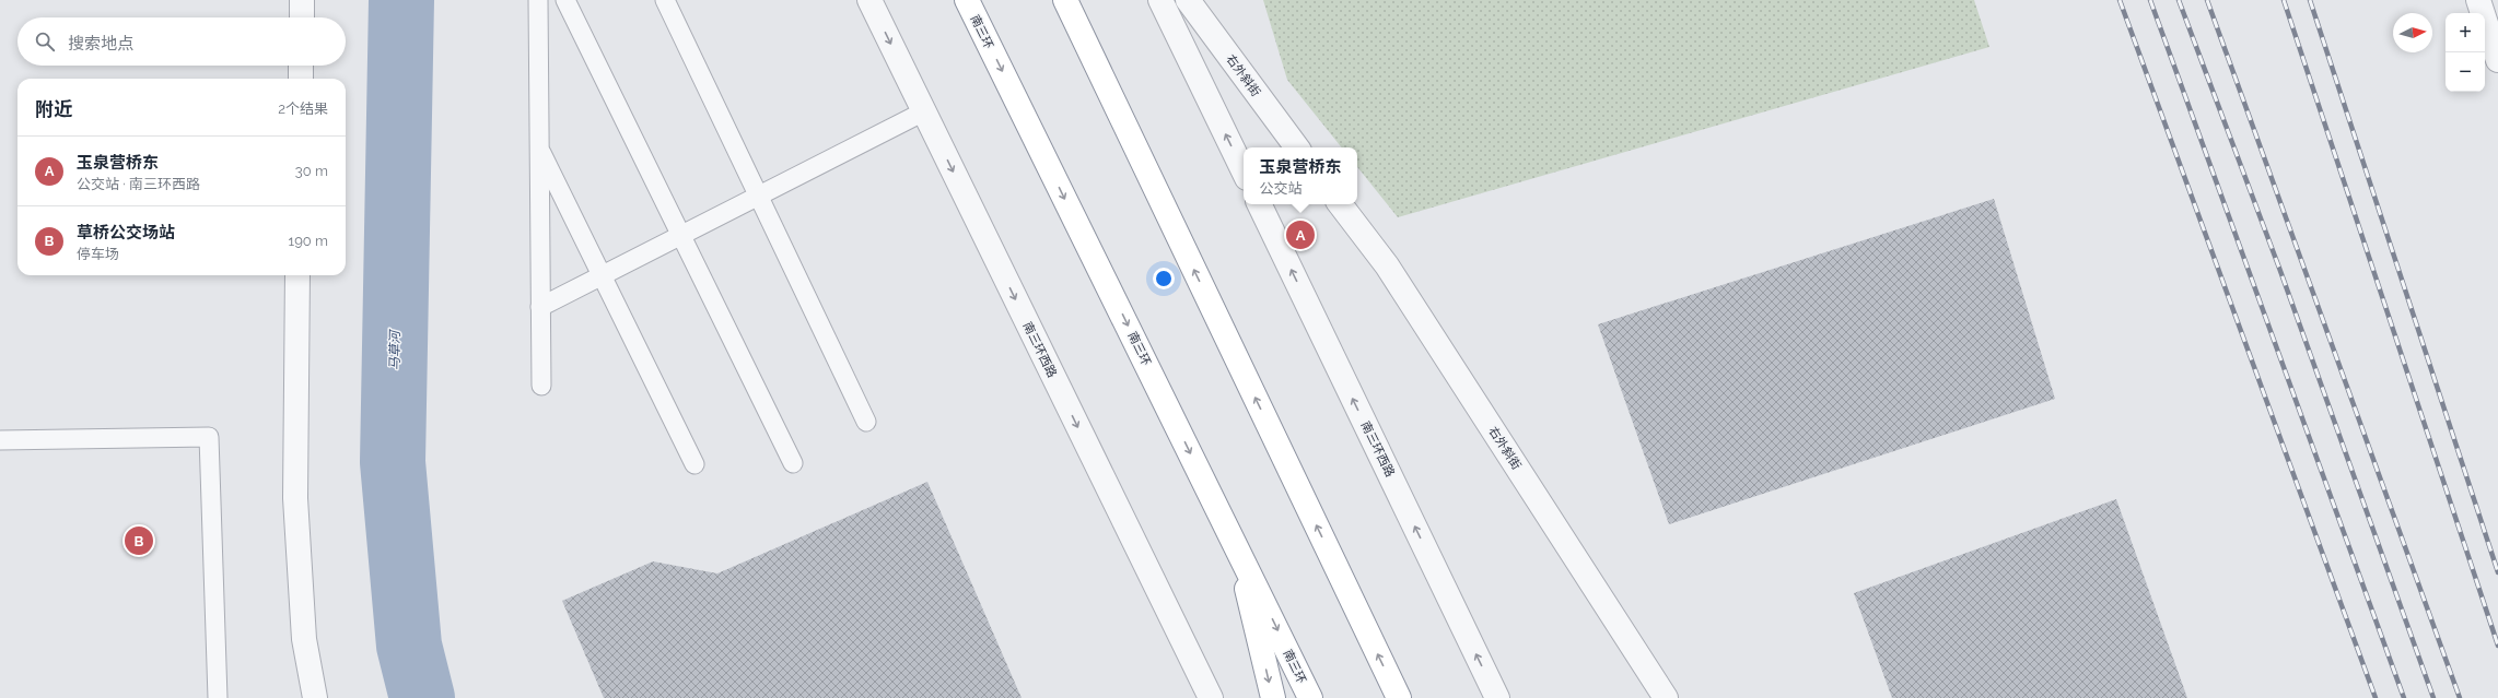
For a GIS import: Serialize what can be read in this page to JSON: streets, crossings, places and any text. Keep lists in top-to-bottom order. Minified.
{"streets":{"highway":["南三环"],"street":["右外斜街","南三环西路"]},"water":["马草河"],"north":"right","page":{"map_buttons":["+","−"],"search":"搜索地点","heading":["附近","2个结果"],"list":[{"mark":"A","name":"玉泉营桥东","note":"公交站 · 南三环西路","value":"30 m"},{"mark":"B","name":"草桥公交场站","note":"停车场","value":"190 m"}],"popup":["玉泉营桥东","公交站"],"pins":["A","B"]}}
